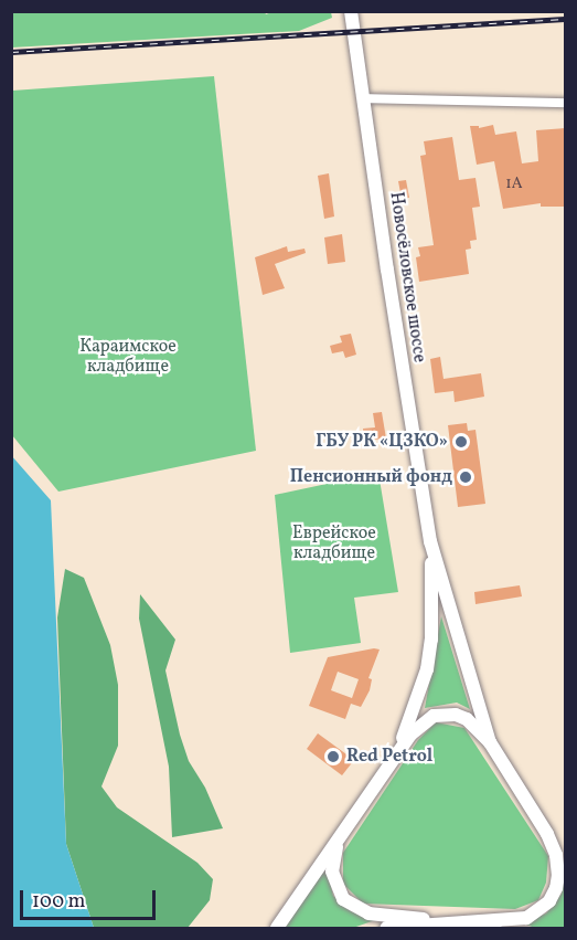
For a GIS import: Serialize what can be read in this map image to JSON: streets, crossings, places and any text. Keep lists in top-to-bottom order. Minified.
{"streets":{"main road":["Новосёловское шоссе"]},"parks":["Караимское кладбище","Еврейское кладбище"],"places":["ГБУ РК «ЦЗКО»","Пенсионный фонд","Red Petrol"],"house_numbers":["1А"],"scale_bar":"100 m"}
